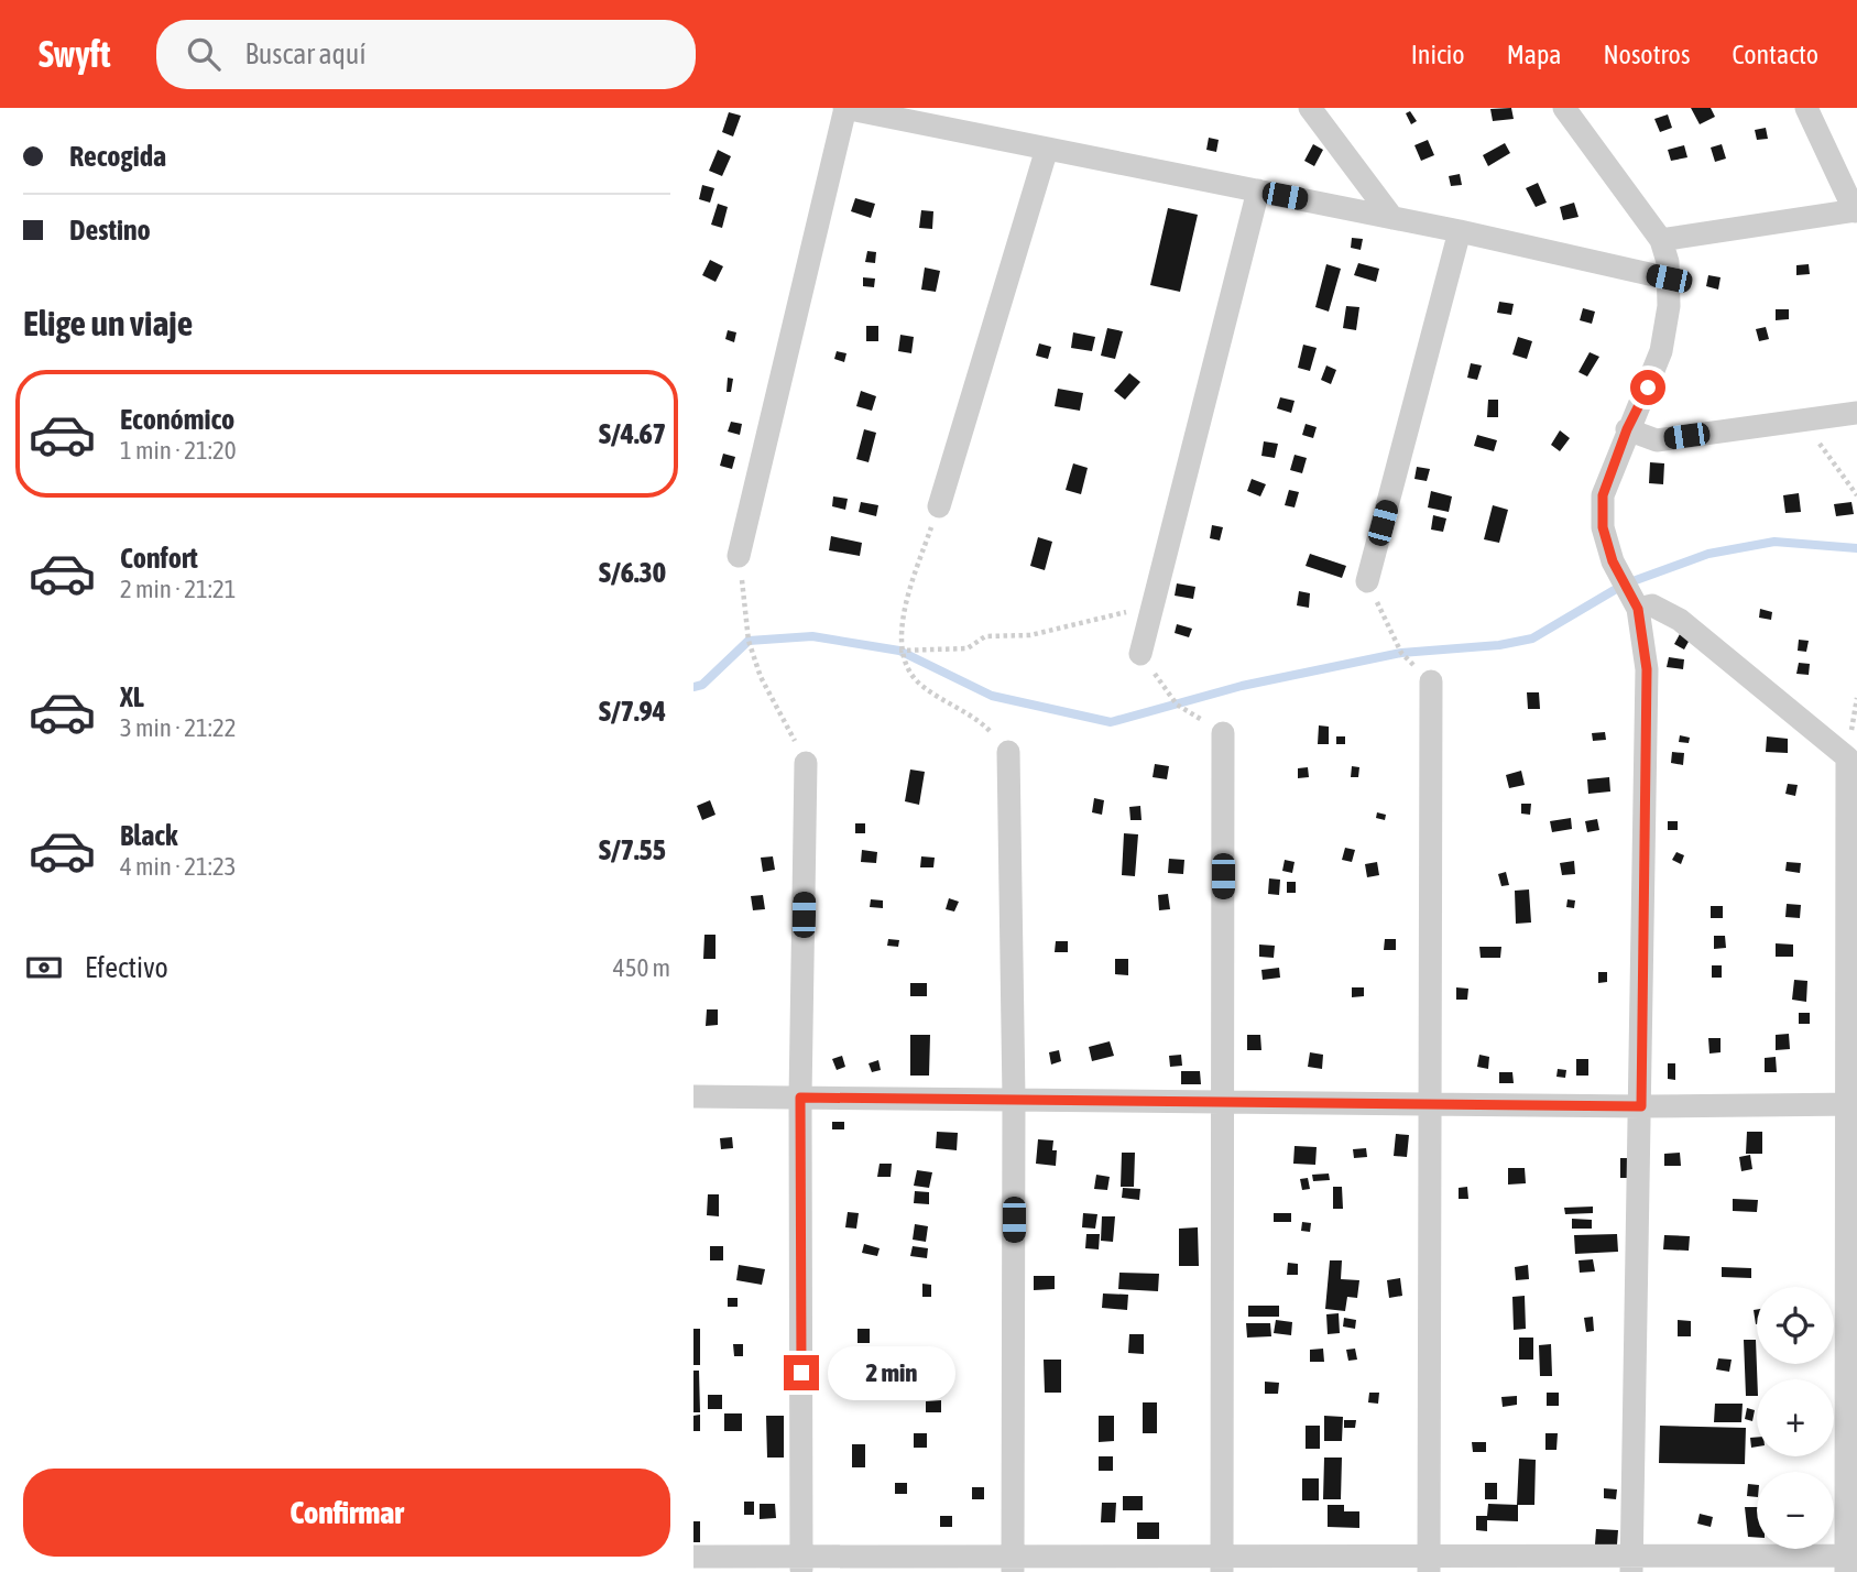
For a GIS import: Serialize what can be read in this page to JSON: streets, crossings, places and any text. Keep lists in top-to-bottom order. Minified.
{"page":{"header":"Swyft","search":"Buscar aquí","nav":["Inicio","Mapa","Nosotros","Contacto"],"banner":["Recogida","Destino"],"heading":"Elige un viaje","list":[{"name":"Económico","note":"1 min · 21:20","value":"S/4.67"},{"name":"Confort","note":"2 min · 21:21","value":"S/6.30"},{"name":"XL","note":"3 min · 21:22","value":"S/7.94"},{"name":"Black","note":"4 min · 21:23","value":"S/7.55"}],"pay":["Efectivo","450 m"],"map_buttons":["+","−"],"bubble":"2 min","buttons":"Confirmar"}}
